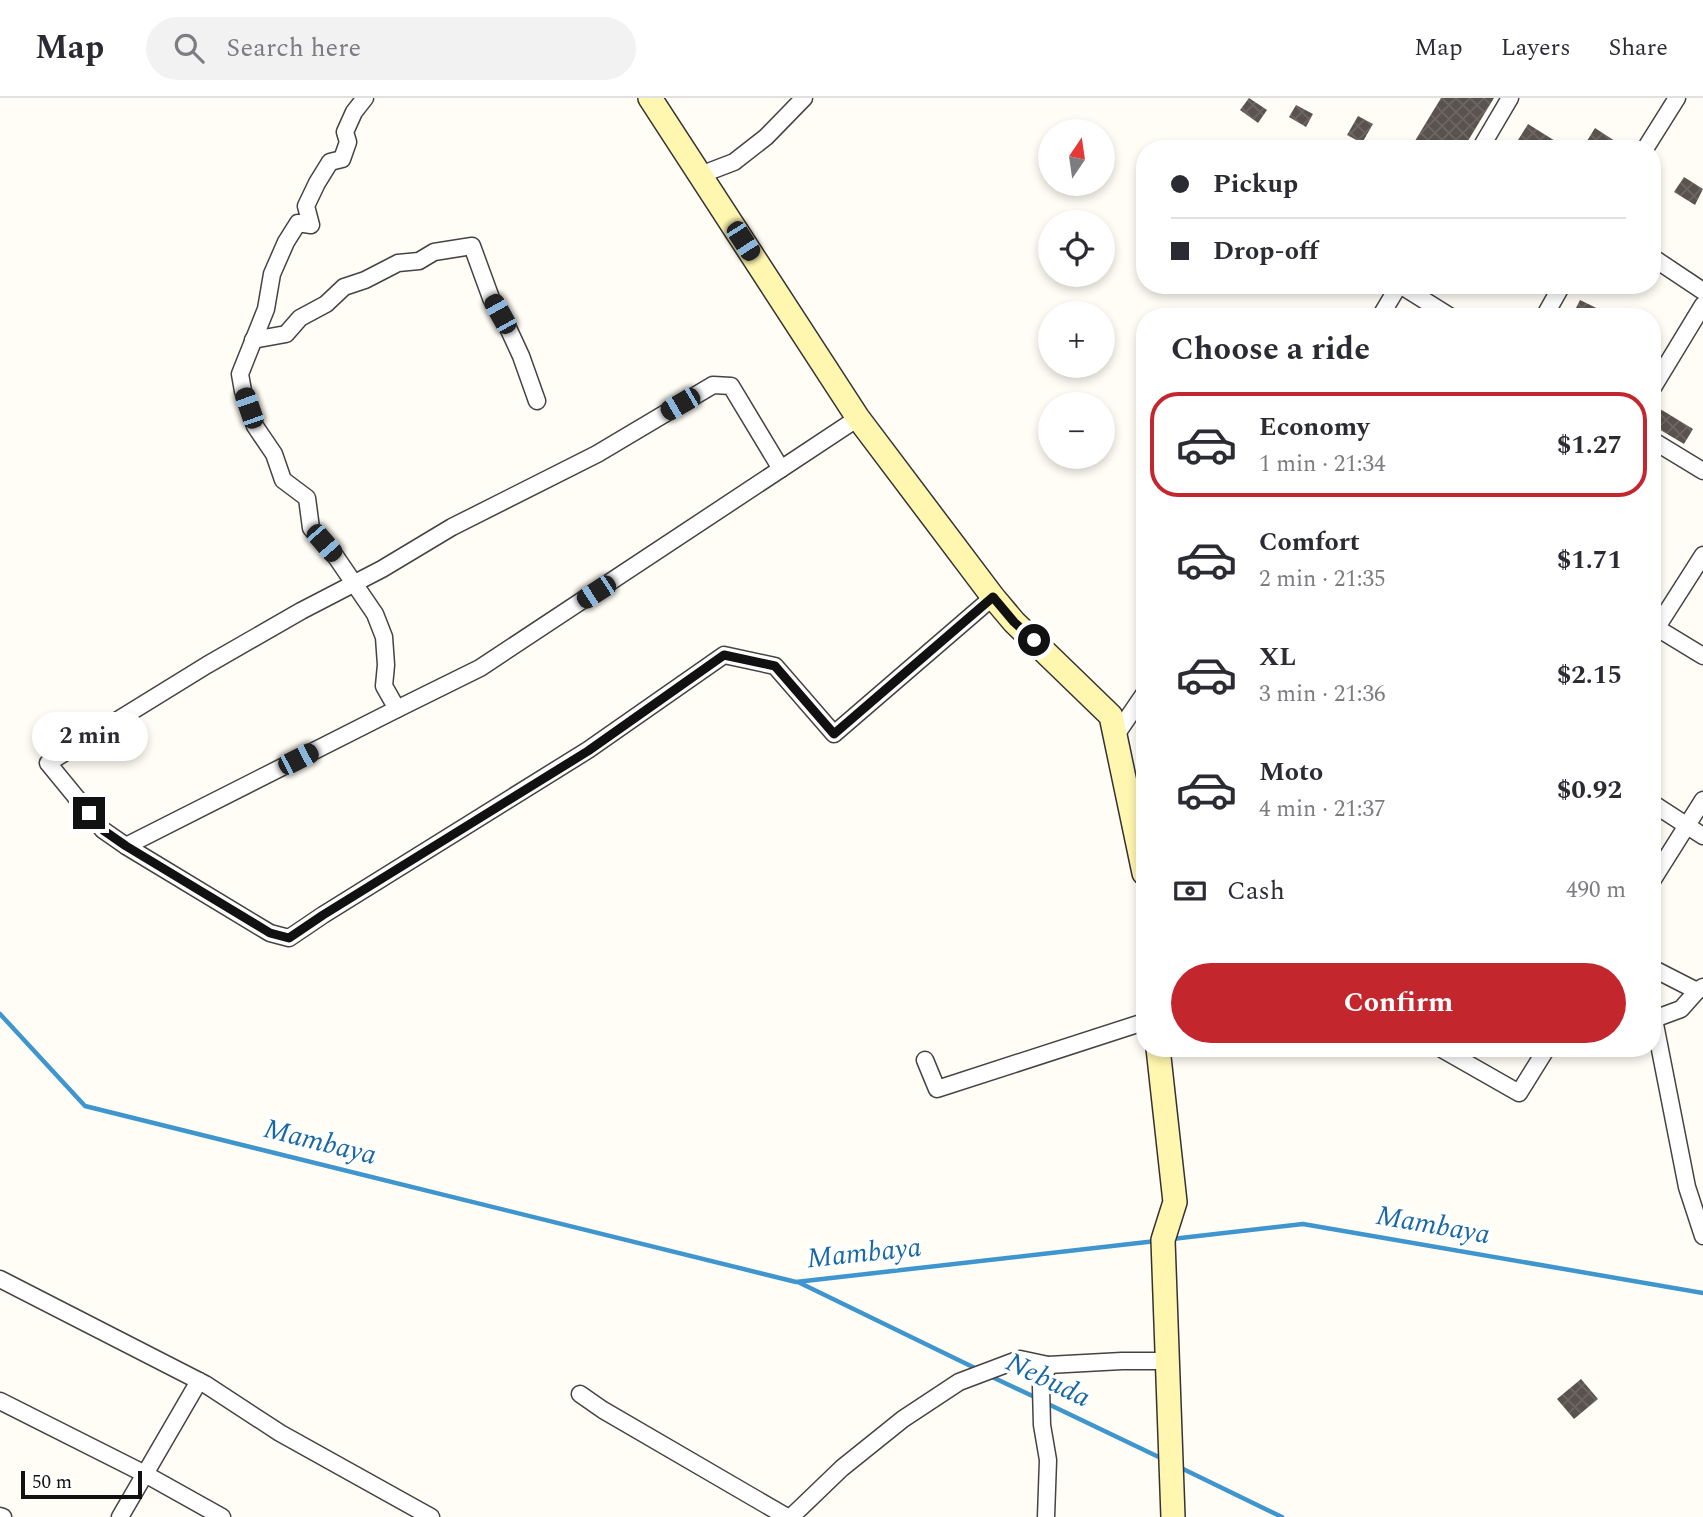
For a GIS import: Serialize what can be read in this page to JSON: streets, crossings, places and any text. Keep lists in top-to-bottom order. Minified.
{"water":["Mambaya","Nebuda"],"scale_bar":"50 m","north":"top","page":{"header":"Map","search":"Search here","nav":["Map","Layers","Share"],"map_buttons":["+","−"],"banner":["Pickup","Drop-off"],"heading":"Choose a ride","list":[{"name":"Economy","note":"1 min · 21:34","value":"$1.27"},{"name":"Comfort","note":"2 min · 21:35","value":"$1.71"},{"name":"XL","note":"3 min · 21:36","value":"$2.15"},{"name":"Moto","note":"4 min · 21:37","value":"$0.92"}],"bubble":"2 min","pay":["Cash","490 m"],"buttons":"Confirm","scale":"50 m"}}
